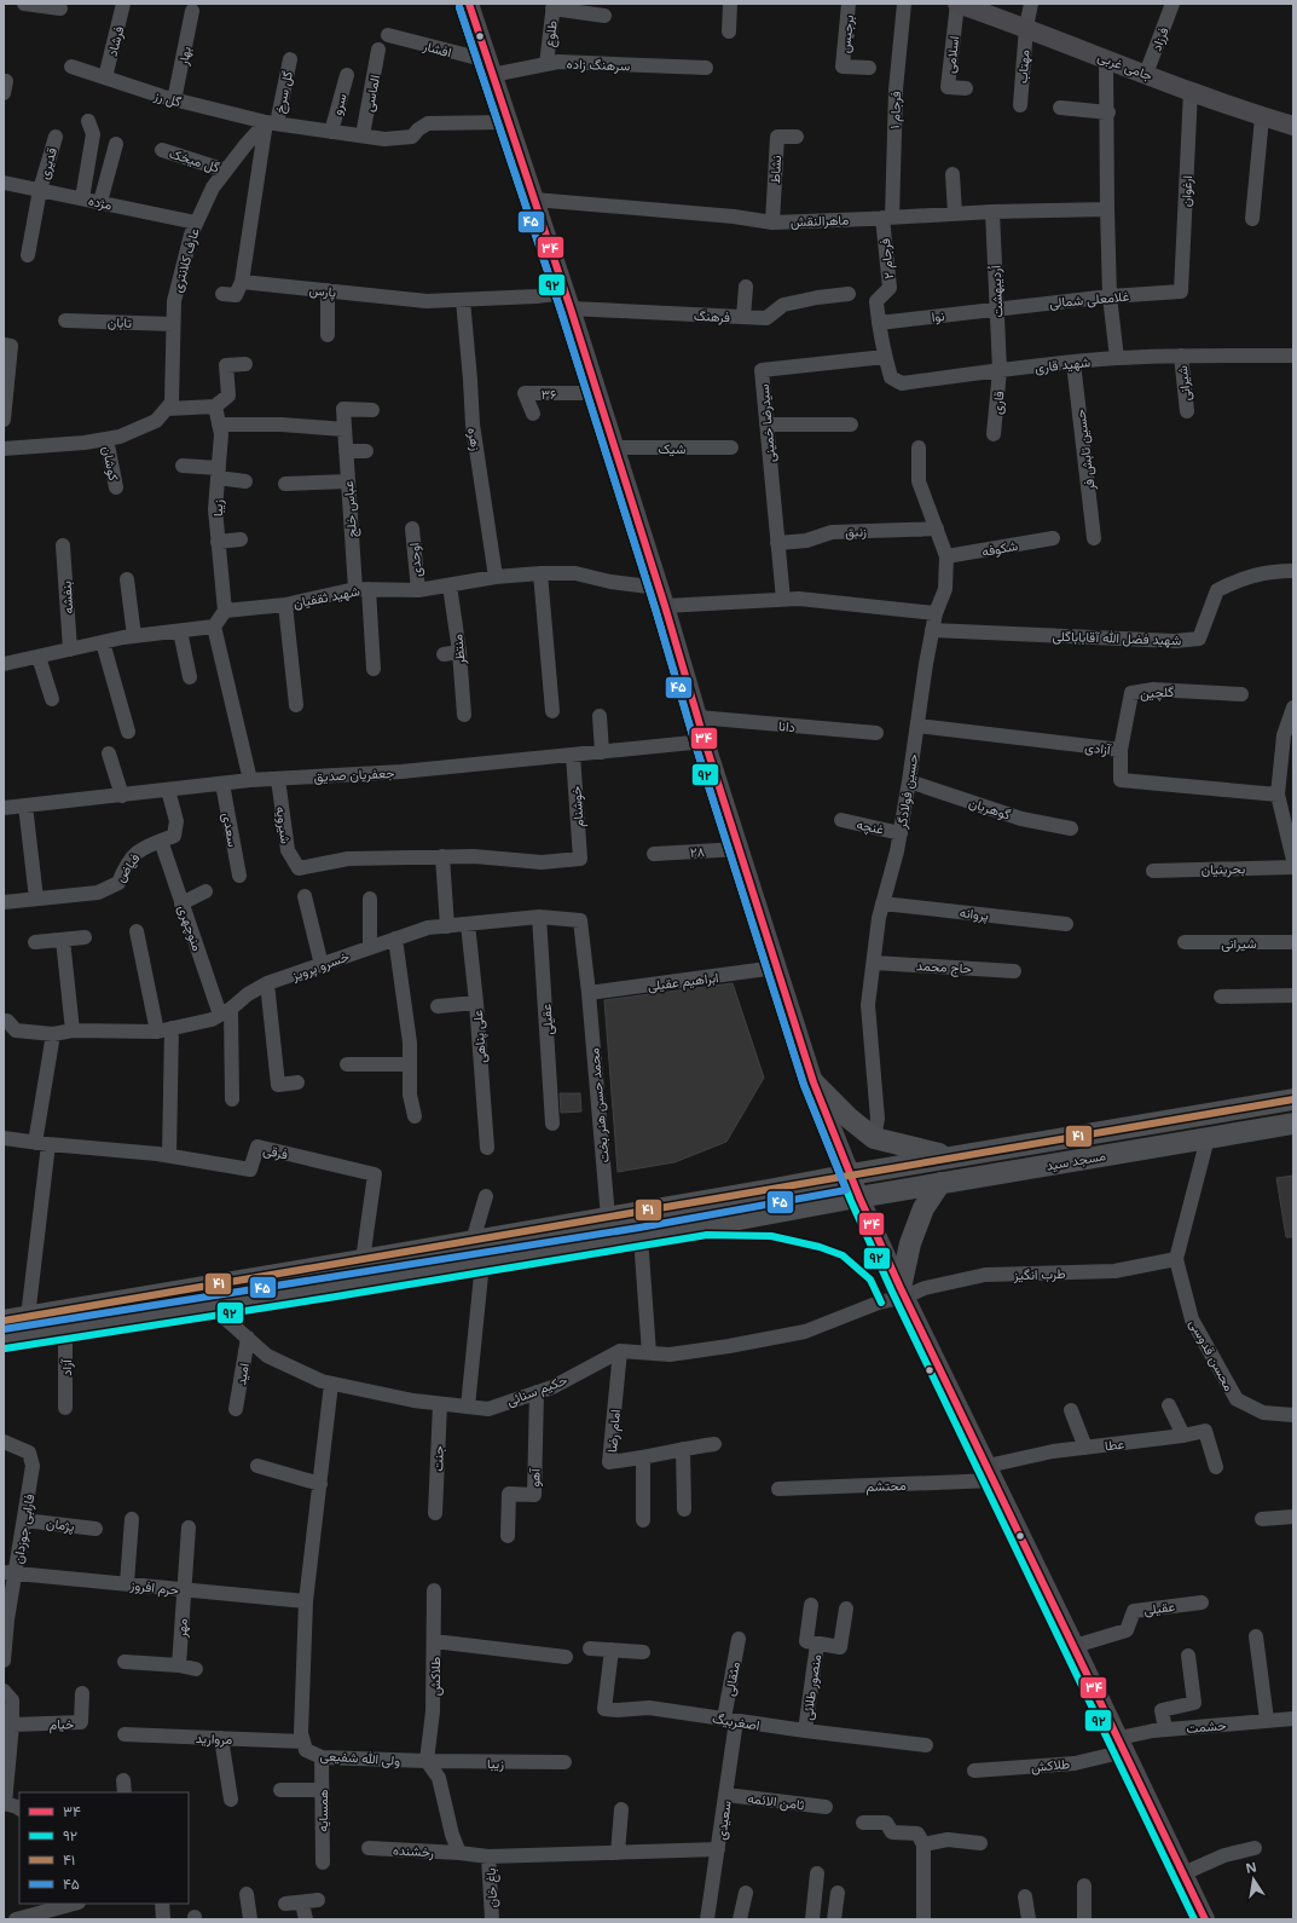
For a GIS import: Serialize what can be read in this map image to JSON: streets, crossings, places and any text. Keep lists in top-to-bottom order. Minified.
{"streets":{"main road":["جامی غربی","مسجد سید"],"street":["طلوع","برجیس","فرزاد","فرشاد","افشار","اسلامی","بهار","سرهنگ زاده","مهتاب","گل سرخ","الماسی","گل رز","سرو","فرجام ۱","گل میخک","قدیری","نشاط","ارغوان","مژده","ماهرالنقش","فرجام ۲","عارف کلانتری","پارس","اُردیبهشت","غلامعلی شمالی","فرهنگ","نوا","تابان","شهید قاری","شیرانی","۳۶","قاری","سیدرضا خمینی","زهره","شیک","حسین تابش فر","کوشان","زیبا","عباس خلج","زنبق","شکوفه","اوحدی","شهید ثقفیان","بنفشه","شهید فضل الله آقاباباگلی","منتظر","گلچین","دانا","آزادی","جعفریان صدیق","حسین فولادگر","خوشنام","گوهریان","شیرویه","غنچه","سعدی","۲۸","فیاض","بحرینیان","پروانه","منوچهری","خسرو پرویز","حاج محمد","ابراهیم عقیلی","عقیلی","علی پناهی","محمد حسن هنر بخت","فرقی","طرب انگیز","محسن قدوسی","آزاد","امید","حکیم سنائی","امام رضا","عطا","جنت","آهو","محتشم","پژمان","فارابی جوزدان","حرم افروز","مهر","طلاکش","مثقالی","منصور طلائی","اصغربیگ","خیام","حشمت","مروارید","ولی الله شفیعی","ثامن الائمه","همسایه","سعیدی","رخشنده","باغ خان"]},"crossings":[["طلوع","سرهنگ زاده"],["فرزاد","جامی غربی"],["فرشاد","گل رز"],["افشار","سرهنگ زاده"],["اسلامی","جامی غربی"],["بهار","گل رز"],["جامی غربی","مهتاب"],["جامی غربی","ارغوان"],["گل سرخ","گل رز"],["گل سرخ","عارف کلانتری"],["گل رز","عارف کلانتری"],["فرجام ۱","ماهرالنقش"],["فرجام ۱","فرجام ۲"],["گل میخک","عارف کلانتری"],["قدیری","مژده"],["نشاط","ماهرالنقش"],["ارغوان","غلامعلی شمالی"],["مژده","عارف کلانتری"],["ماهرالنقش","فرجام ۲"],["ماهرالنقش","اُردیبهشت"],["فرجام ۲","نوا"],["فرجام ۲","شهید قاری"],["عارف کلانتری","تابان"],["پارس","فرهنگ"],["پارس","زهره"],["اُردیبهشت","غلامعلی شمالی"],["اُردیبهشت","نوا"],["اُردیبهشت","شهید قاری"],["اُردیبهشت","قاری"],["غلامعلی شمالی","نوا"],["نوا","شهید قاری"],["شهید قاری","شیرانی"],["شهید قاری","قاری"],["شهید قاری","سیدرضا خمینی"],["شهید قاری","حسین تابش فر"],["سیدرضا خمینی","زنبق"],["زهره","شهید ثقفیان"],["زیبا","شهید ثقفیان"],["زیبا","طلاکش"],["زیبا","ولی الله شفیعی"],["عباس خلج","شهید ثقفیان"],["زنبق","حسین فولادگر"],["شکوفه","حسین فولادگر"],["اوحدی","شهید ثقفیان"],["شهید ثقفیان","منتظر"],["شهید فضل الله آقاباباگلی","حسین فولادگر"],["گلچین","آزادی"],["آزادی","حسین فولادگر"],["جعفریان صدیق","خوشنام"],["جعفریان صدیق","شیرویه"],["جعفریان صدیق","سعدی"],["جعفریان صدیق","فیاض"],["حسین فولادگر","گوهریان"],["حسین فولادگر","غنچه"],["حسین فولادگر","پروانه"],["حسین فولادگر","حاج محمد"],["خوشنام","شیرویه"],["فیاض","منوچهری"],["منوچهری","خسرو پرویز"],["خسرو پرویز","ابراهیم عقیلی"],["خسرو پرویز","عقیلی"],["خسرو پرویز","علی پناهی"],["خسرو پرویز","محمد حسن هنر بخت"],["ابراهیم عقیلی","محمد حسن هنر بخت"],["محمد حسن هنر بخت","مسجد سید"],["فرقی","مسجد سید"],["مسجد سید","محسن قدوسی"],["مسجد سید","آزاد"],["مسجد سید","حکیم سنائی"],["طرب انگیز","محسن قدوسی"],["امید","حکیم سنائی"],["حکیم سنائی","امام رضا"],["حکیم سنائی","جنت"],["حکیم سنائی","آهو"],["حکیم سنائی","ولی الله شفیعی"],["عطا","محتشم"],["پژمان","فارابی جوزدان"],["فارابی جوزدان","حرم افروز"],["حرم افروز","مهر"],["حرم افروز","ولی الله شفیعی"],["طلاکش","حشمت"],["طلاکش","ولی الله شفیعی"],["مثقالی","اصغربیگ"],["مثقالی","سعیدی"],["منصور طلائی","اصغربیگ"],["اصغربیگ","سعیدی"],["مروارید","ولی الله شفیعی"],["ولی الله شفیعی","همسایه"],["ثامن الائمه","سعیدی"]],"lines":["transit line ۳۴","transit line ۹۲","transit line ۴۵","transit line ۴۱"],"legend":["۳۴","۹۲","۴۱","۴۵"],"north":"top"}
